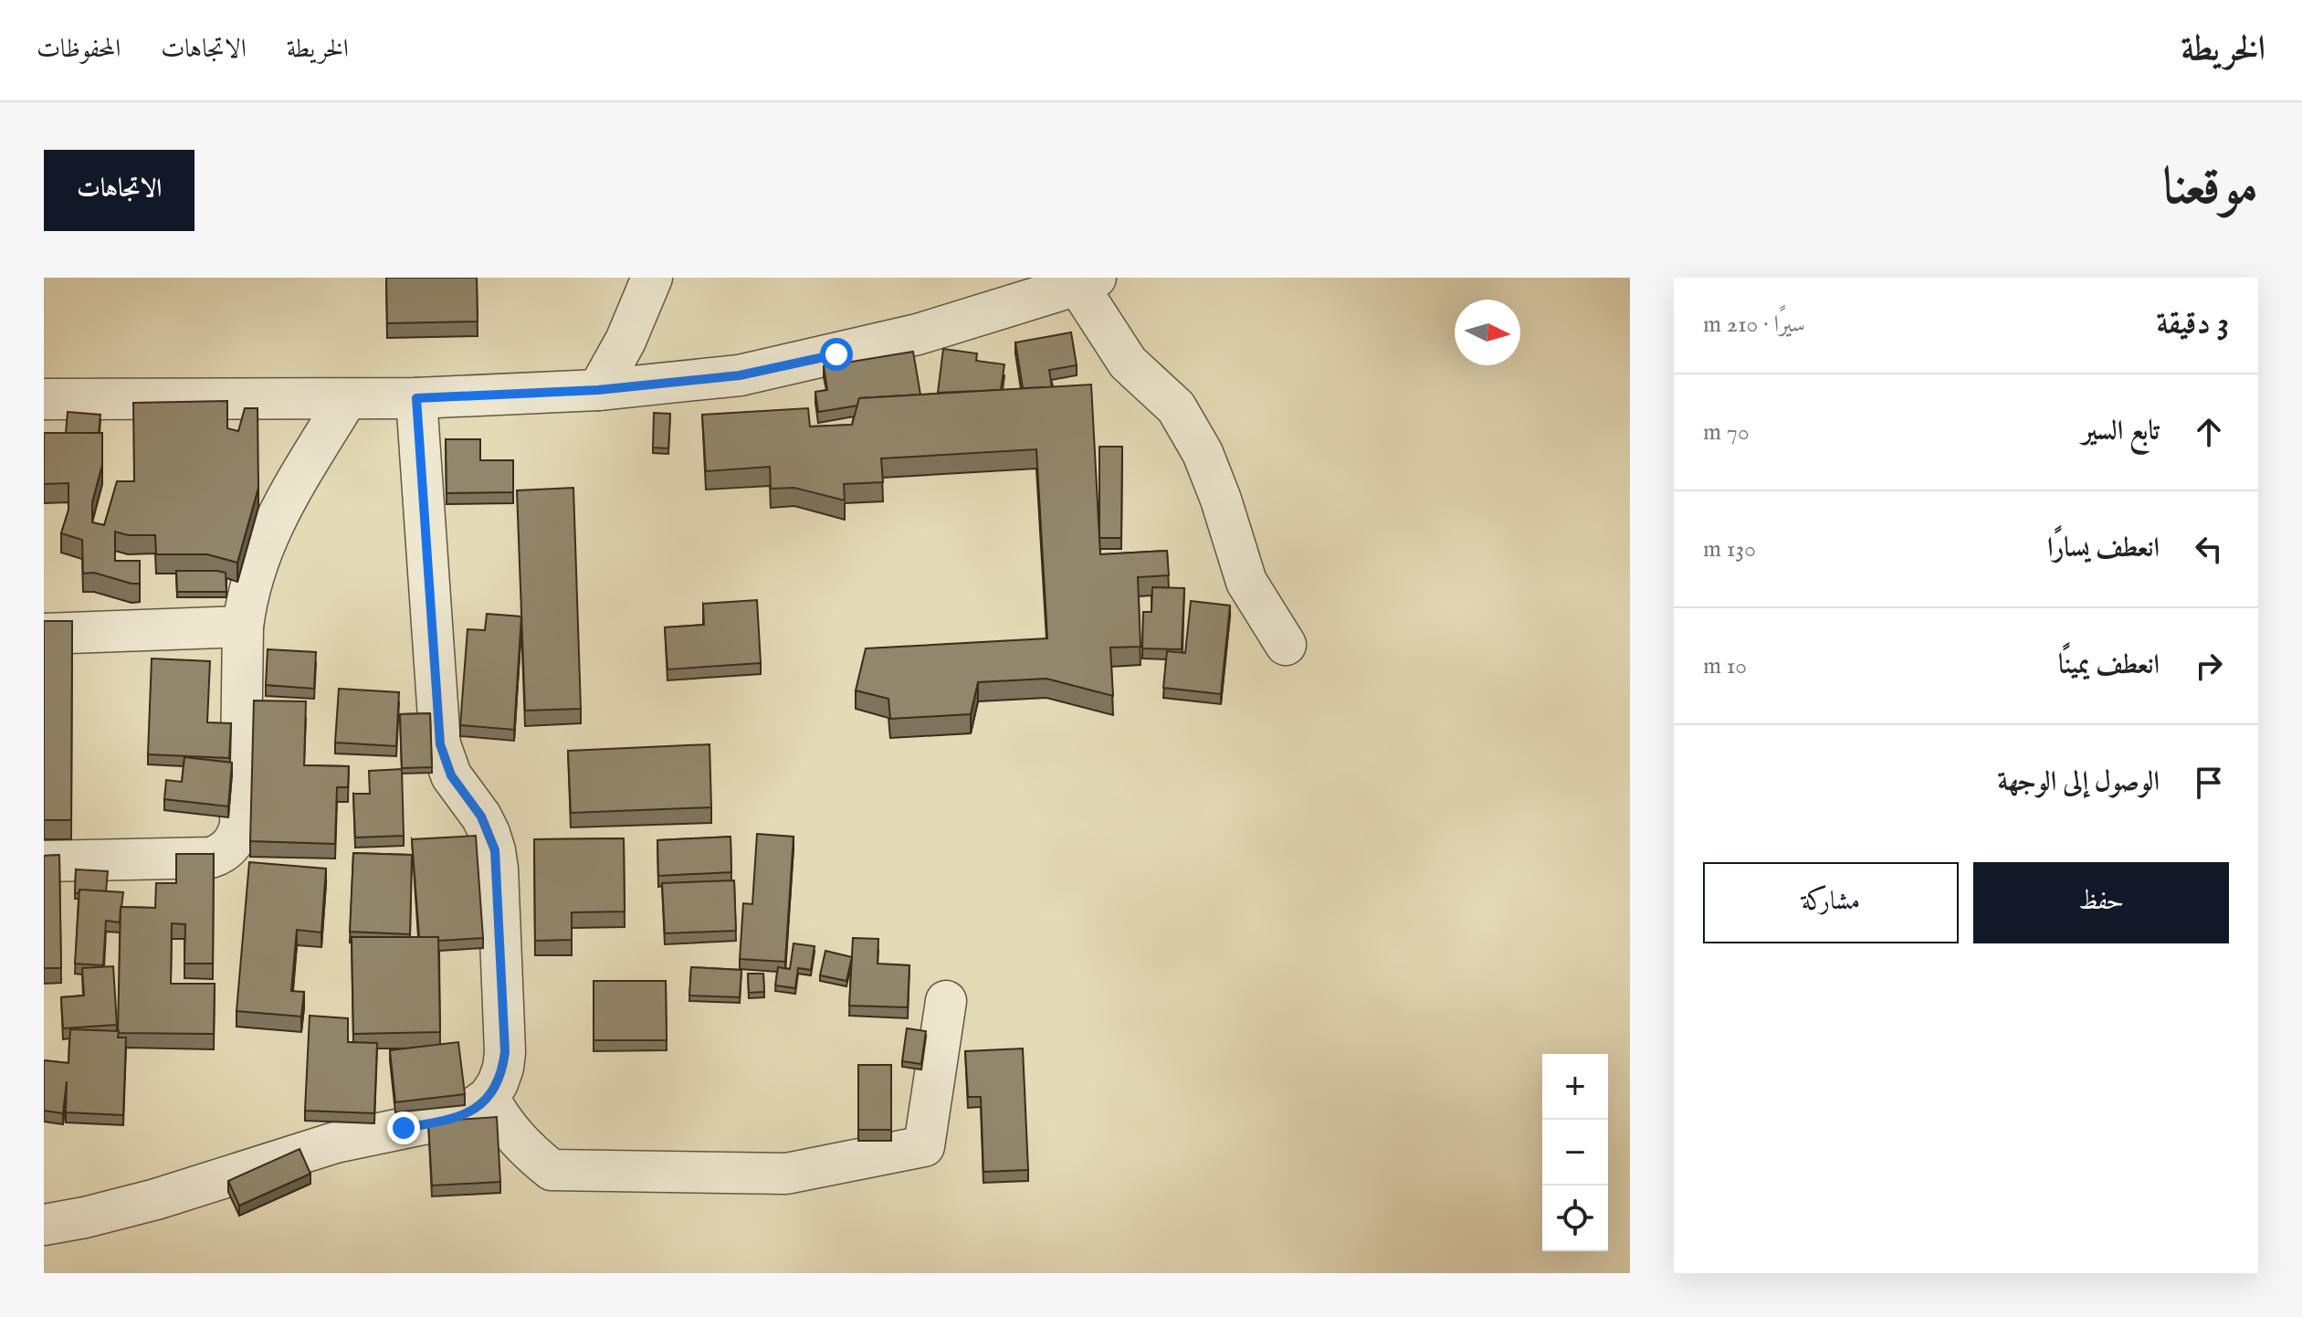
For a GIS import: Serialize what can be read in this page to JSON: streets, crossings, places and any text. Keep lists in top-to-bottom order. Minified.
{"north":"right","page":{"header":"الخريطة","nav":["الخريطة","الاتجاهات","المحفوظات"],"title":"موقعنا","buttons":["الاتجاهات",["حفظ","مشاركة"]],"heading":["3 دقيقة","سيرًا · 210 m"],"list":[["تابع السير","70 m"],["انعطف يسارًا","130 m"],["انعطف يمينًا","10 m"],"الوصول إلى الوجهة"],"map_buttons":["+","−"]}}
